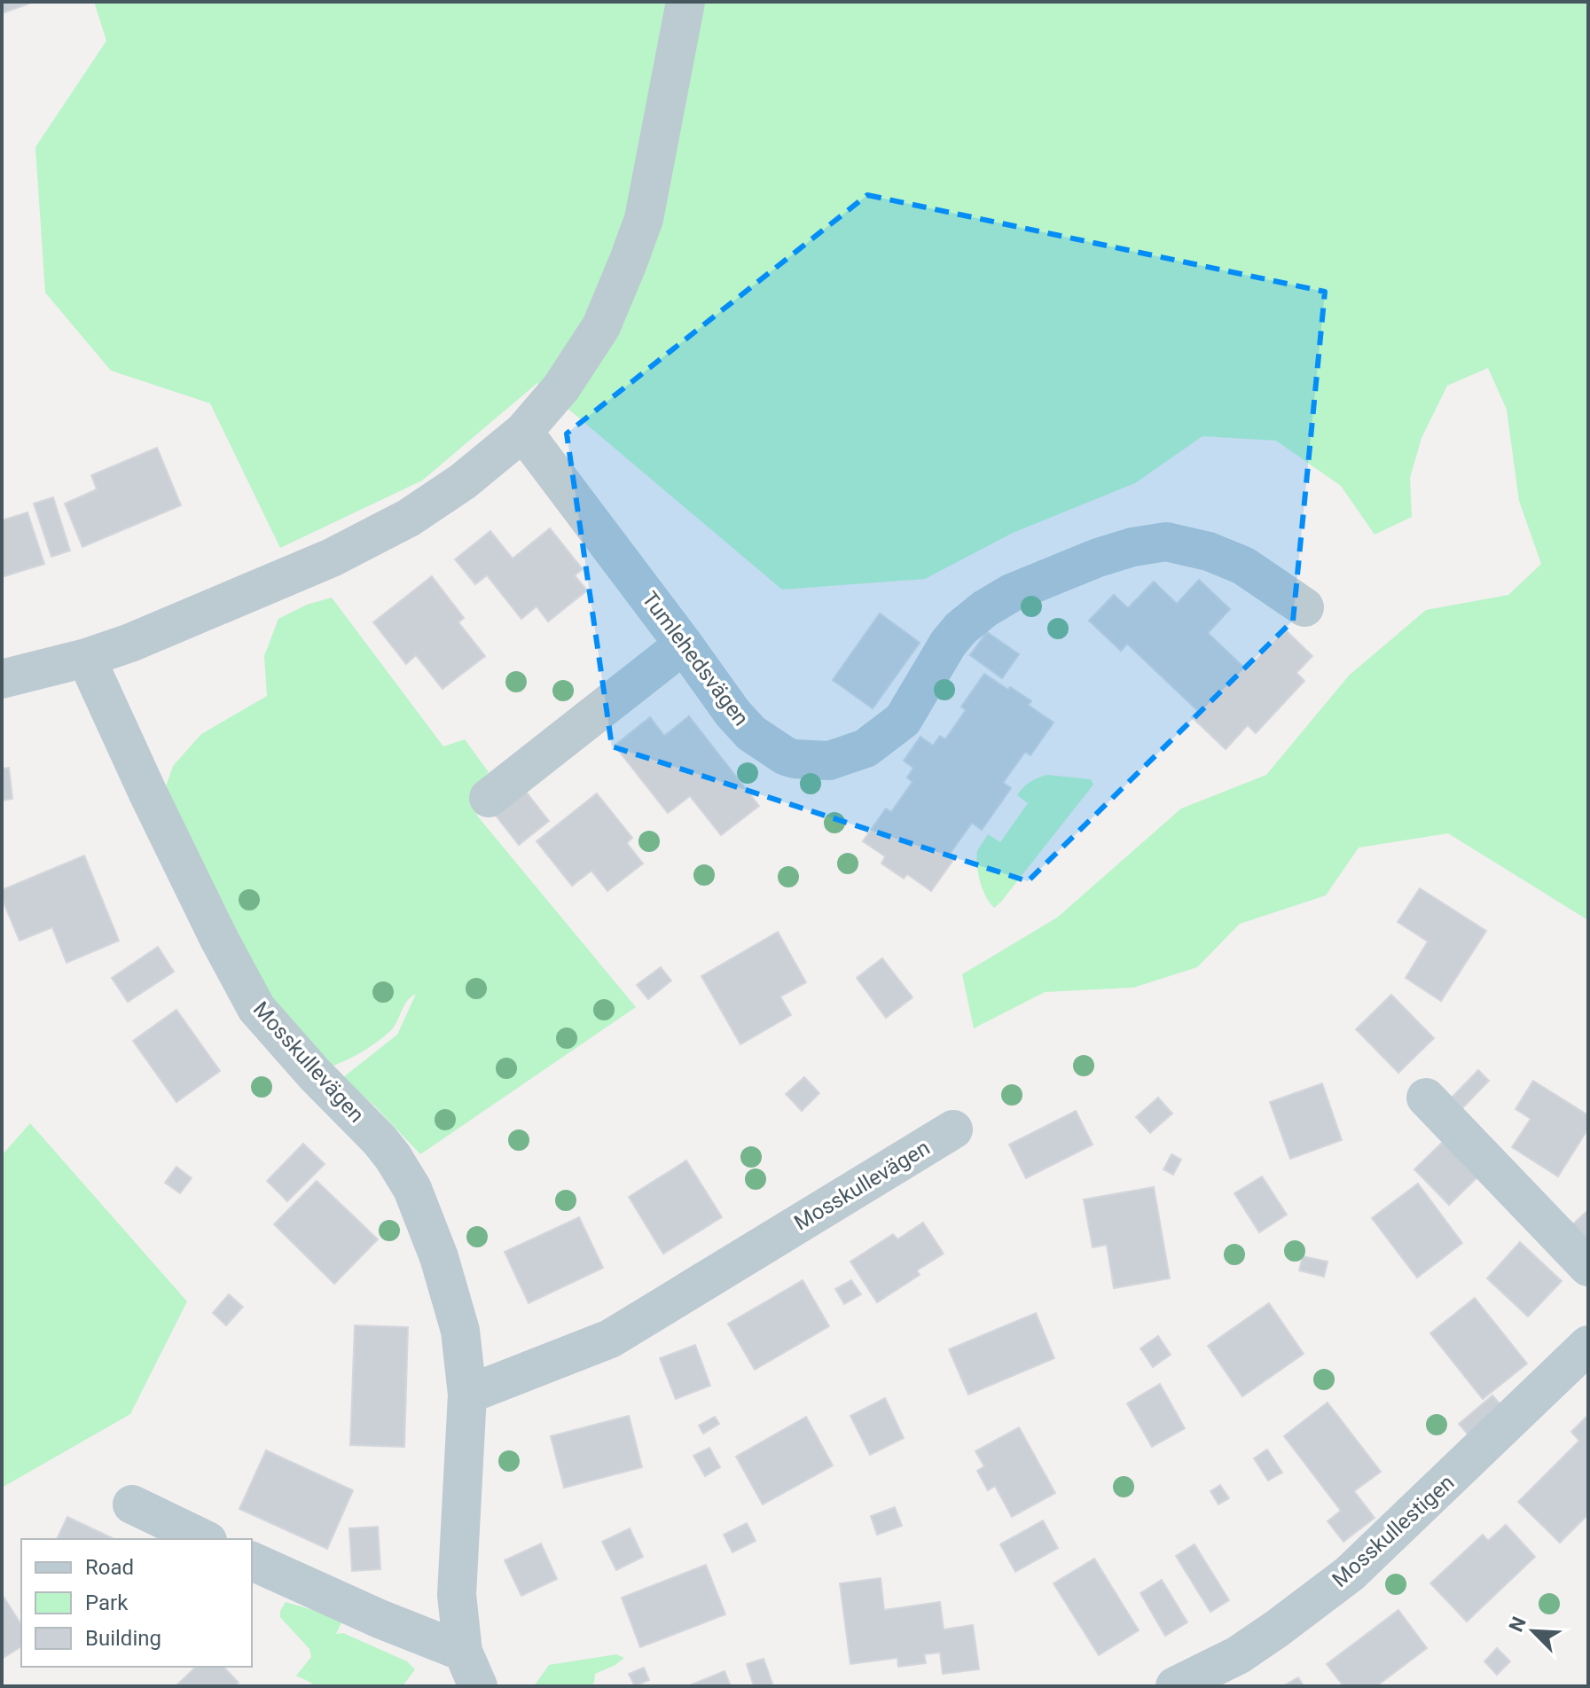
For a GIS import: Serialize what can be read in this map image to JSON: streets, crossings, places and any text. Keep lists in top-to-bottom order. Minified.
{"streets":{"street":["Tumlehedsvägen","Mosskullevägen","Mosskullestigen"]},"legend":["Road","Park","Building"],"north":"top left"}
